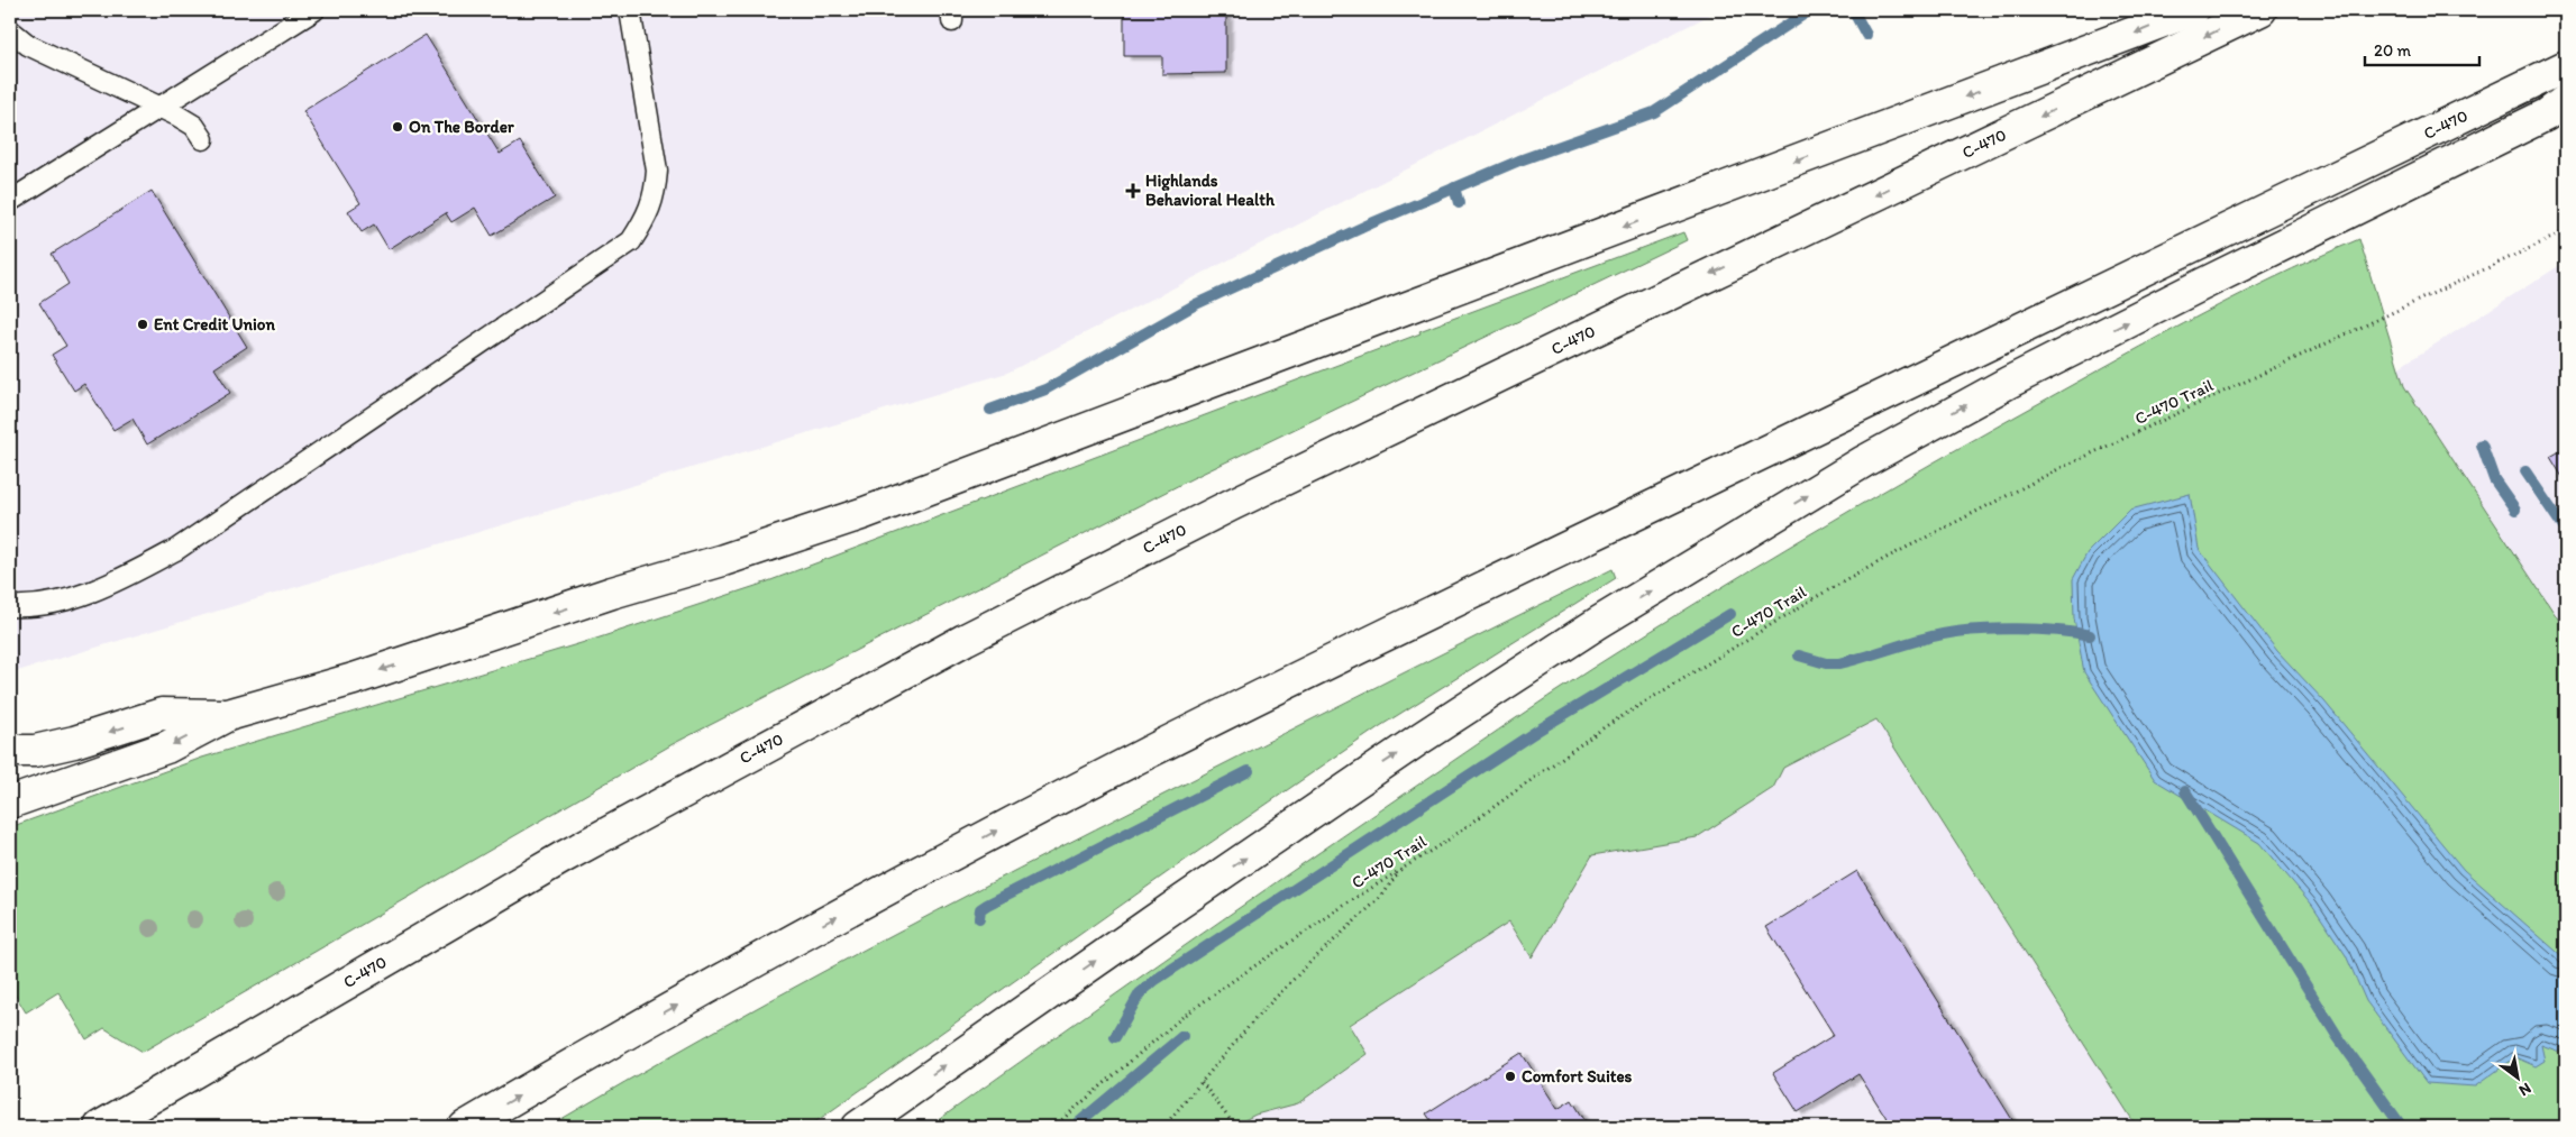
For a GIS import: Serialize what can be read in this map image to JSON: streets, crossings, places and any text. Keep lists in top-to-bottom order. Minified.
{"streets":{"highway":["C-470"],"path":["C-470 Trail"]},"places":{"other":["On The Border","Ent Credit Union","Comfort Suites"],"health":["Highlands Behavioral Health"]},"scale_bar":"20 m","north":"bottom right"}
